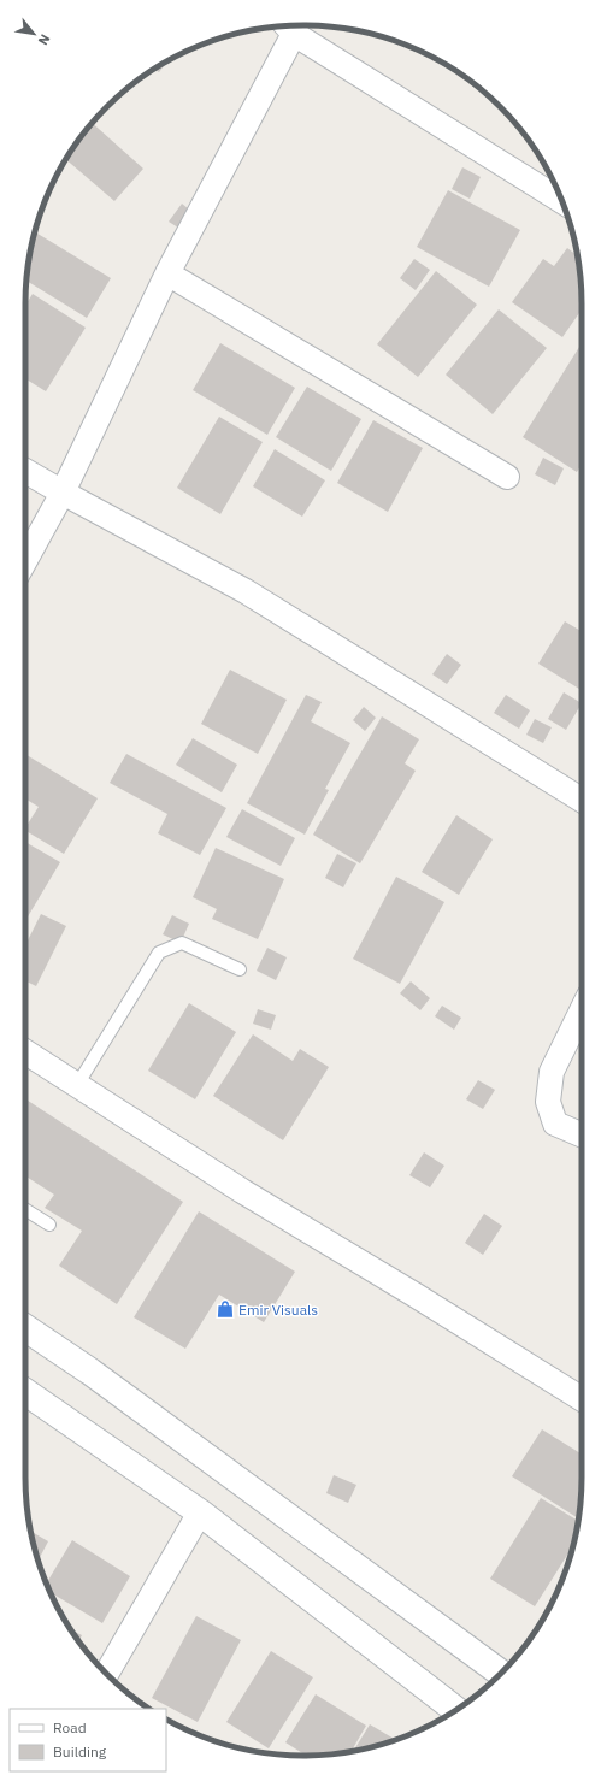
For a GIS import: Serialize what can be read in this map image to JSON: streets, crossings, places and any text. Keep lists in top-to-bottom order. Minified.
{"places":{"shop":["Emir Visuals"]},"legend":["Road","Building"],"north":"bottom right"}
